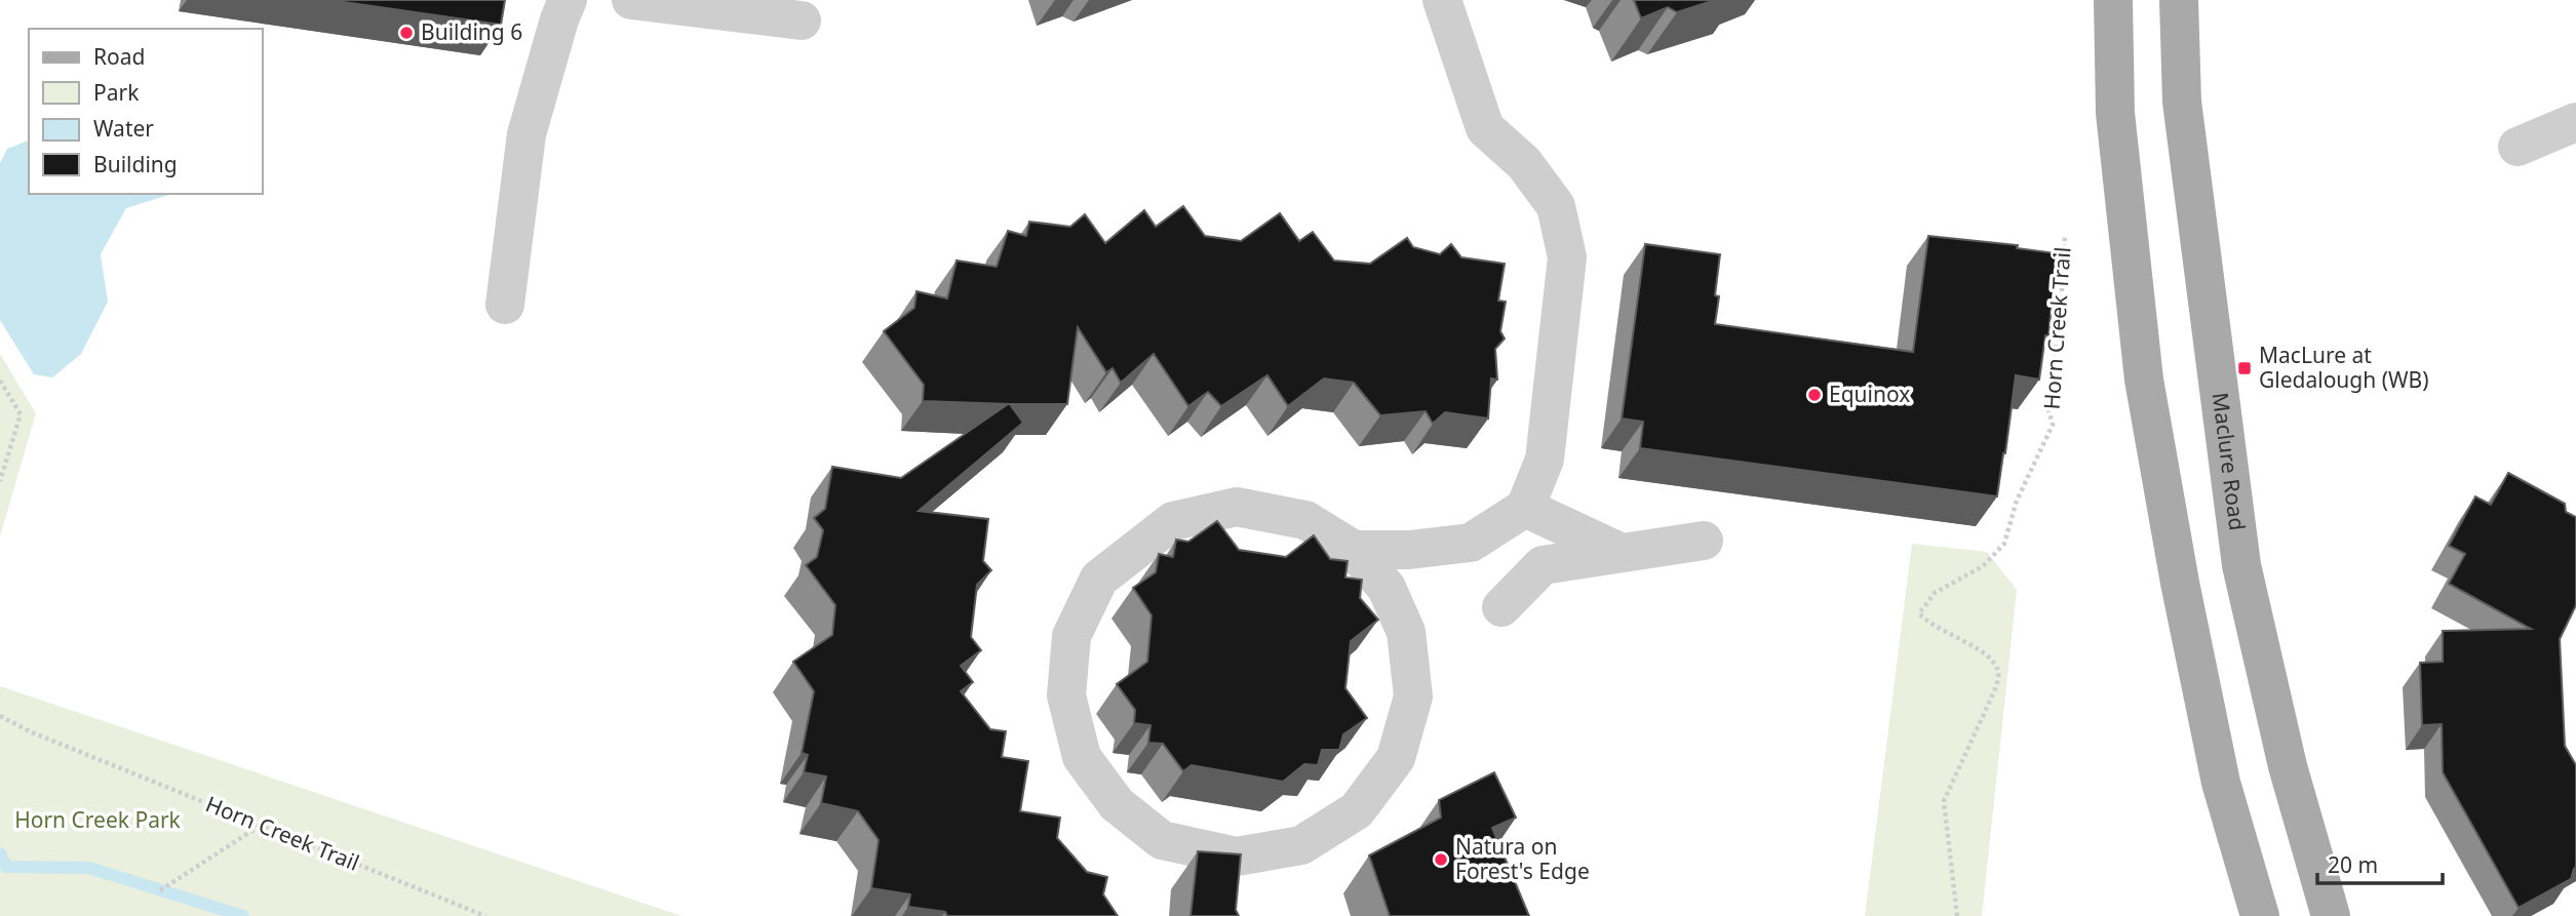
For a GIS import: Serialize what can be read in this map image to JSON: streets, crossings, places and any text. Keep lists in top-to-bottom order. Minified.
{"streets":{"main road":["Maclure Road"],"path":["Horn Creek Trail"]},"parks":["Horn Creek Park"],"places":{"other":["Building 6","Equinox","Natura on Forest's Edge"],"transit":["MacLure at Gledalough (WB)"]},"legend":["Road","Park","Water","Building"],"scale_bar":"20 m"}
